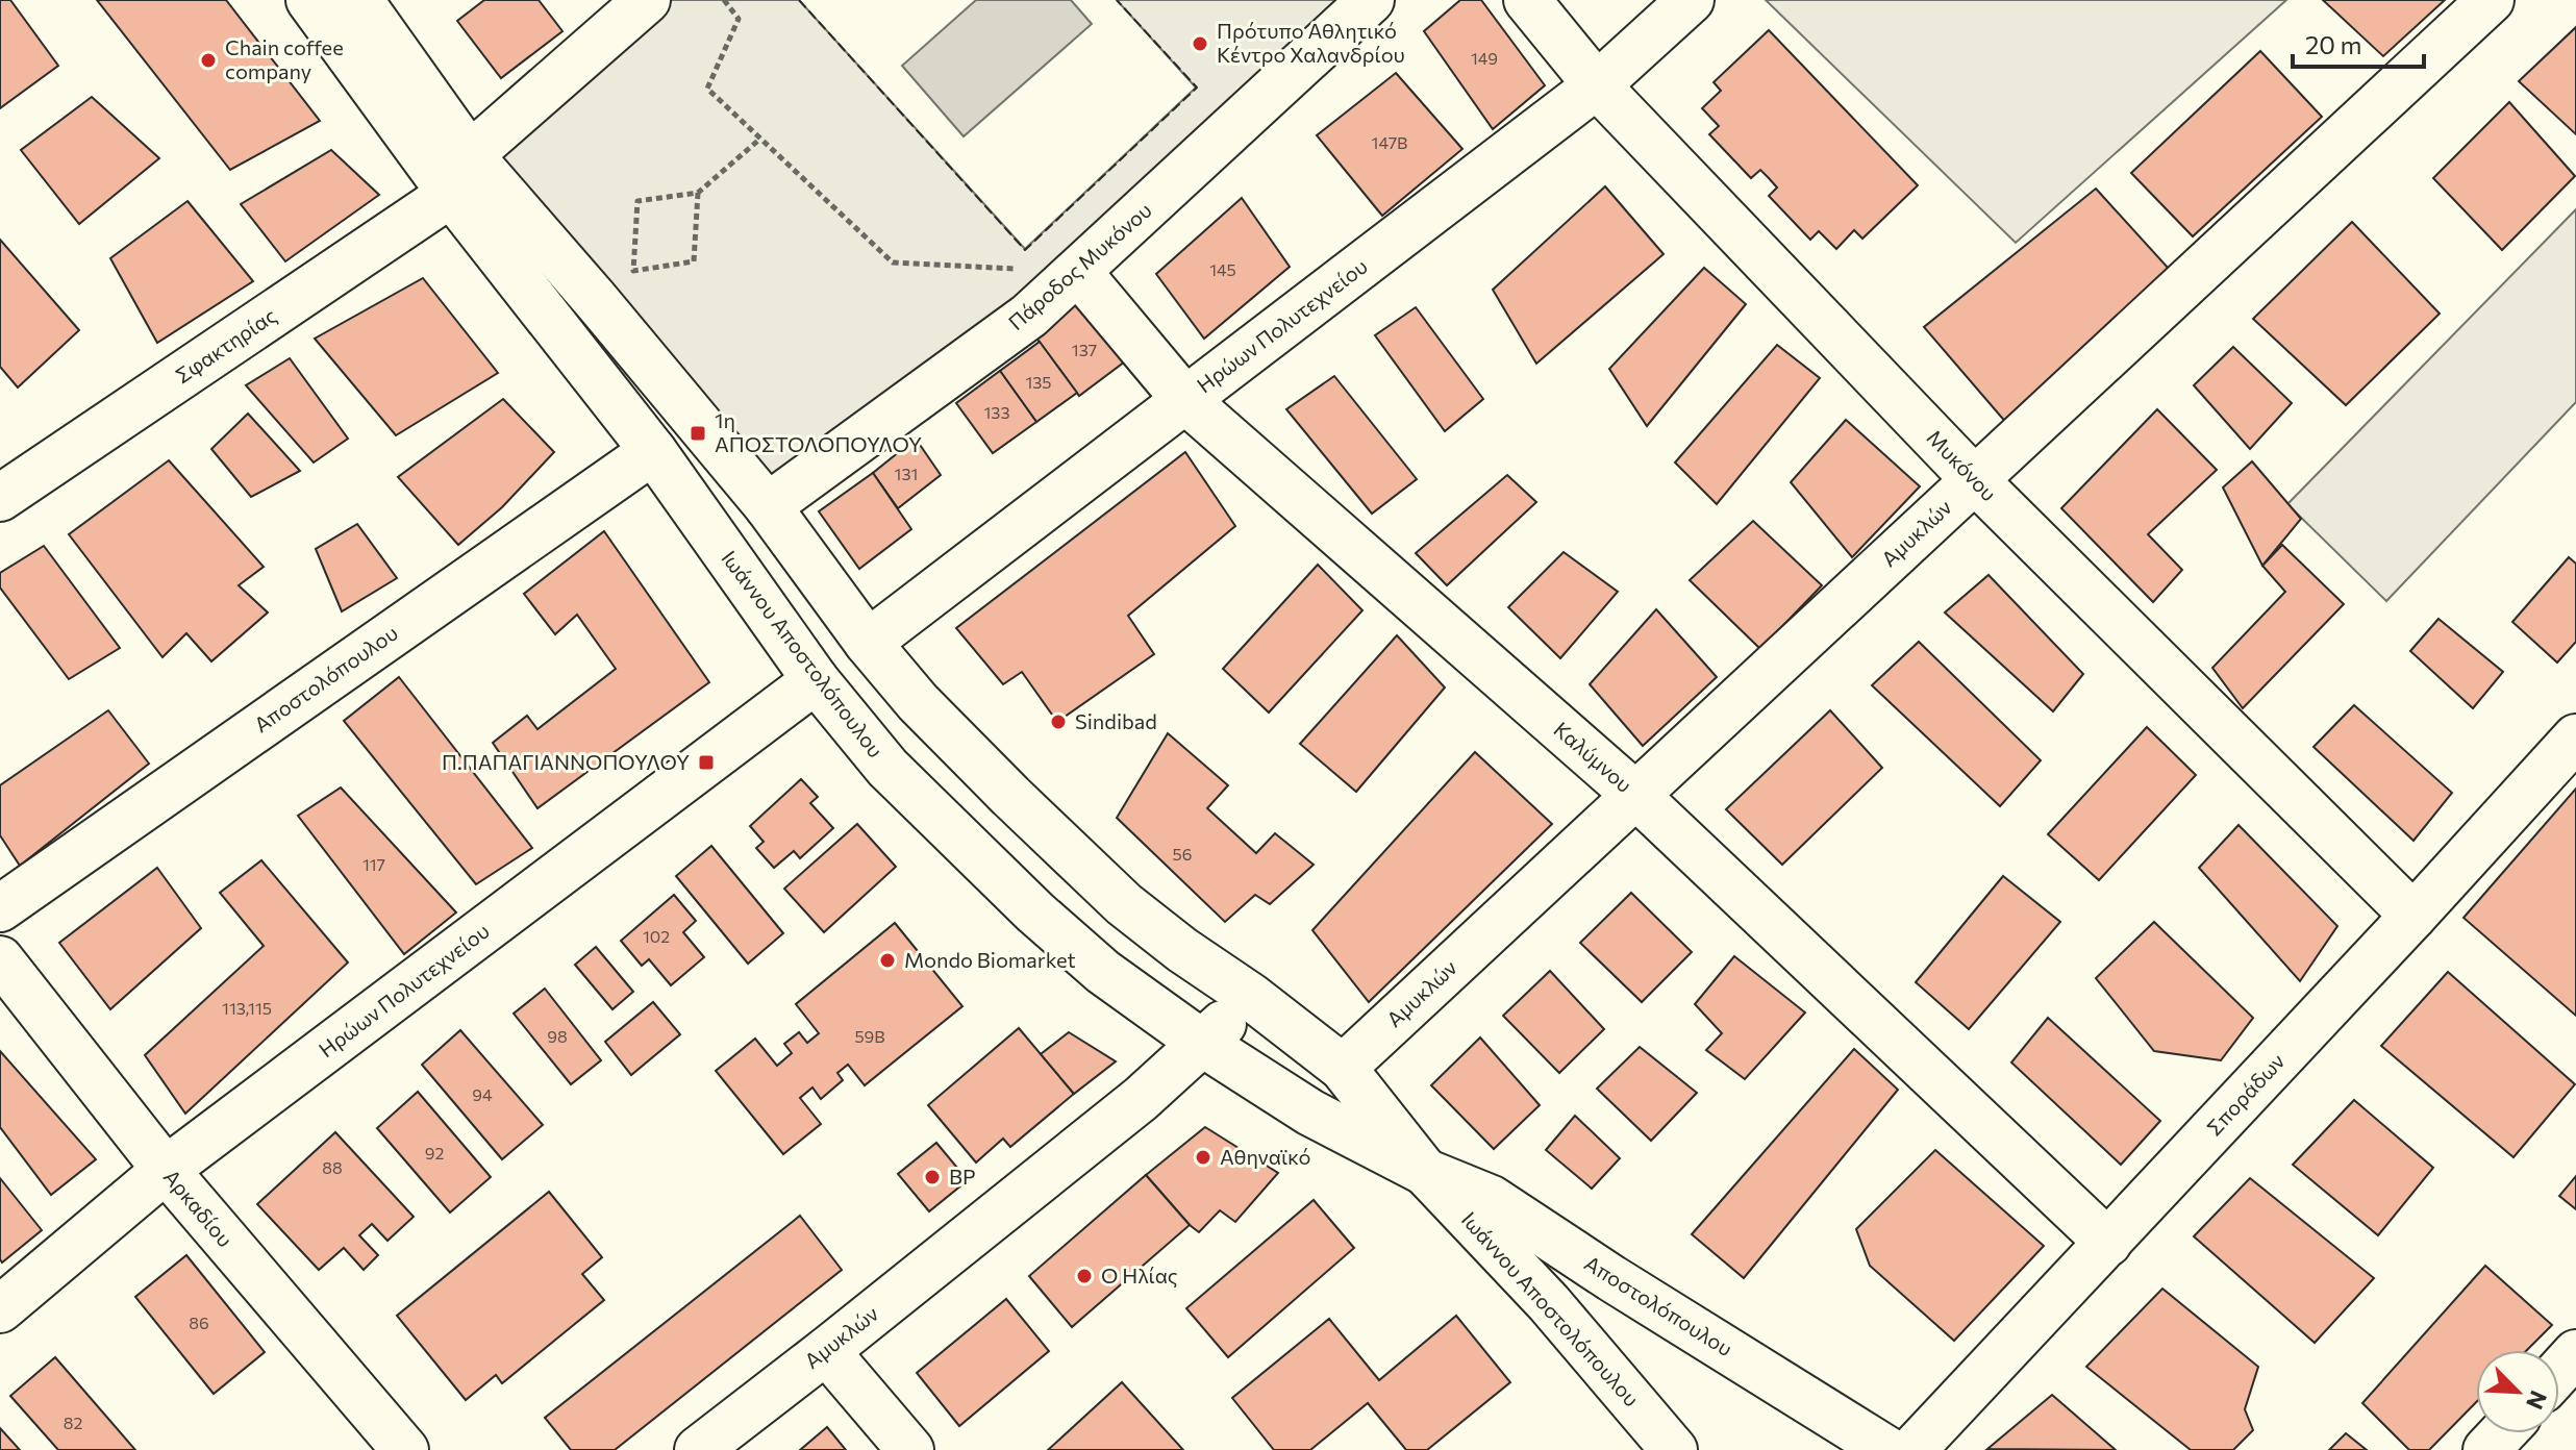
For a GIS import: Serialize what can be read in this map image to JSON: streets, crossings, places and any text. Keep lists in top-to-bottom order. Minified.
{"streets":{"street":["Πάροδος Μυκόνου","Ηρώων Πολυτεχνείου","Σφακτηρίας","Μυκόνου","Αμυκλών","Ιωάννου Αποστολόπουλου","Αποστολόπουλου","Καλύμνου","Σποράδων","Αρκαδίου"]},"crossings":[["Πάροδος Μυκόνου","Ιωάννου Αποστολόπουλου"],["Πάροδος Μυκόνου","Καλύμνου"],["Ηρώων Πολυτεχνείου","Μυκόνου"],["Ηρώων Πολυτεχνείου","Ιωάννου Αποστολόπουλου"],["Ηρώων Πολυτεχνείου","Καλύμνου"],["Ηρώων Πολυτεχνείου","Αρκαδίου"],["Σφακτηρίας","Ιωάννου Αποστολόπουλου"],["Μυκόνου","Αμυκλών"],["Μυκόνου","Σποράδων"],["Αμυκλών","Ιωάννου Αποστολόπουλου"],["Αμυκλών","Καλύμνου"],["Ιωάννου Αποστολόπουλου","Αποστολόπουλου"],["Καλύμνου","Σποράδων"]],"places":{"other":["Πρότυπο Αθλητικό Κέντρο Χαλανδρίου","Chain coffee company","Sindibad","Mondo Biomarket","Αθηναϊκό","BP","Ο Ηλίας"],"transit":["1η ΑΠΟΣΤΟΛΟΠΟΥΛΟΥ","Π.ΠΑΠΑΓΙΑΝΝΟΠΟΥΛΟΥ"]},"house_numbers":["149","147Β","145","137","135","133","131","56","117","102","113,115","98","59Β","94","92","88","86","82"],"scale_bar":"20 m","north":"bottom right"}
